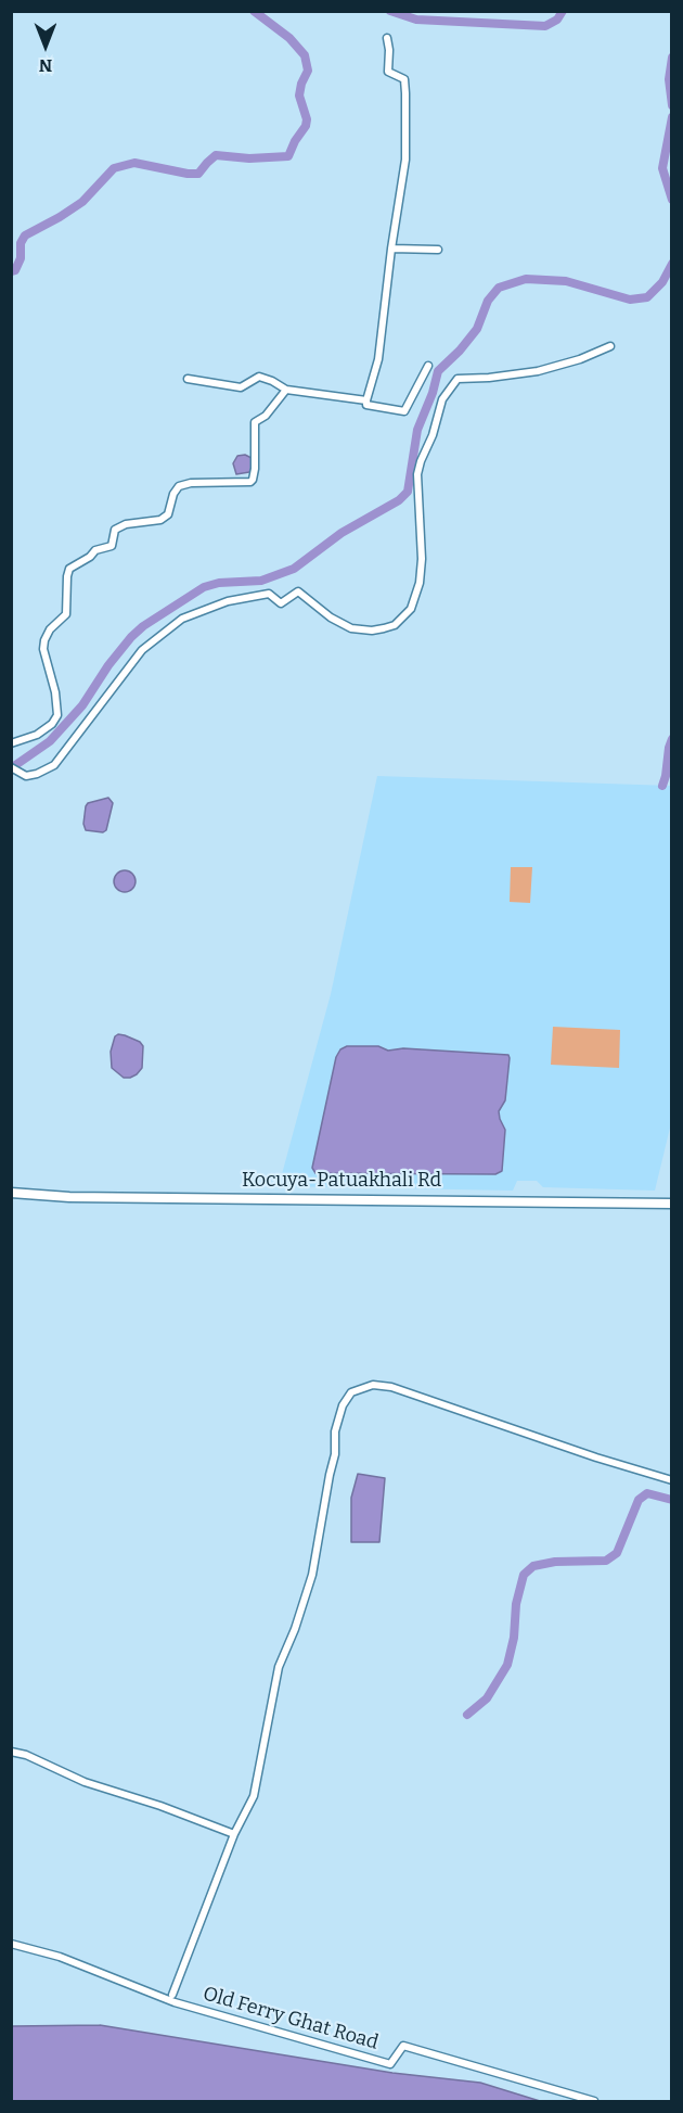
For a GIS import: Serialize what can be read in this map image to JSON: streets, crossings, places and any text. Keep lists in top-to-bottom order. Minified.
{"streets":{"main road":["Kocuya-Patuakhali Rd"],"street":["Old Ferry Ghat Road"]},"north":"bottom"}
